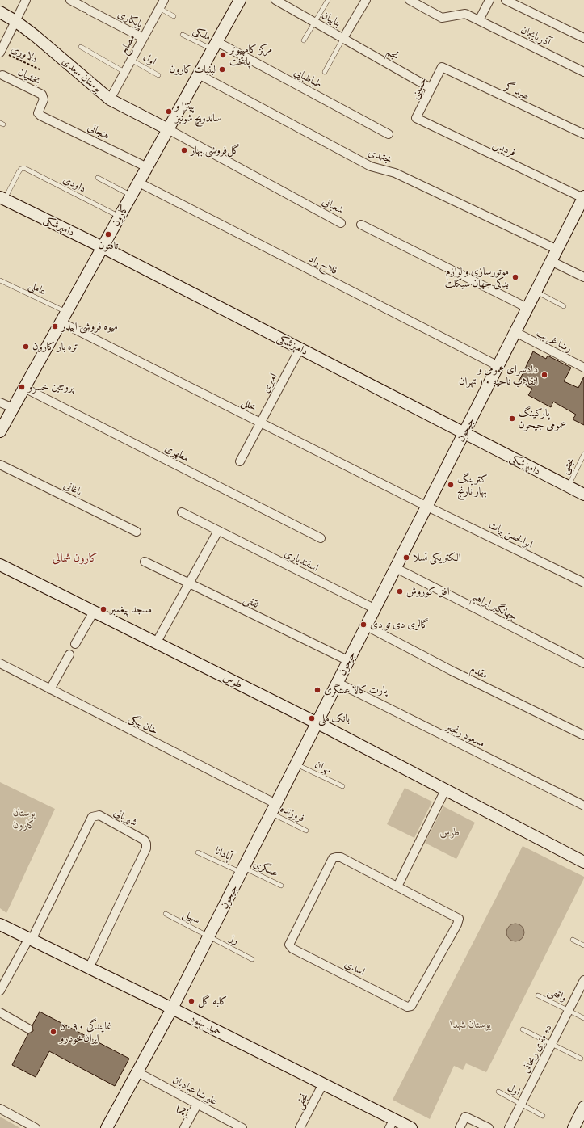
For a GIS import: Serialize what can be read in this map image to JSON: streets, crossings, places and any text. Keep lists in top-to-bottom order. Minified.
{"streets":{"main road":["بوستان سعدی","کارون","دامپزشکی","جیحون","طوس","حمید بهنود"],"street":["پایکاری","بناییان","آذربایجان","مصلح","نجم","بخشیان","طباطبایی","حسینی","صید گر","هنجانی","فردیس","مجتهدی","شعبانی","فلاح راد","رضا غریب","امیری","مجلل","مطهری","باغانی","ابوالحسن بیات","اسفندیاری","ثقفی","جهانگیر ابراهیم","مقدم","خان بیگی","مسعود رنجبر","شیربانی","اسدی","ده متری ریحانی","علیرضا عبادیان","نجفی","یکم"],"lane":["ملکی","اول","داودی","عاملی","مجتبی","مهران","فروزنده","آپادانا","عسگری","سهیل","رز","واقفی"],"path":["دلاوری"]},"crossings":[["پایکاری","مصلح"],["بناییان","نجم"],["ملکی","طباطبایی"],["ملکی","کارون"],["مصلح","اول"],["مصلح","بوستان سعدی"],["نجم","حسینی"],["اول","ده متری ریحانی"],["بوستان سعدی","شعبانی"],["بوستان سعدی","کارون"],["بخشیان","هنجانی"],["طباطبایی","کارون"],["حسینی","صید گر"],["حسینی","فردیس"],["هنجانی","کارون"],["فردیس","جیحون"],["مجتهدی","کارون"],["مجتهدی","جیحون"],["داودی","کارون"],["داودی","دامپزشکی"],["شعبانی","کارون"],["کارون","دامپزشکی"],["کارون","فلاح راد"],["کارون","عاملی"],["کارون","مجلل"],["کارون","مطهری"],["دامپزشکی","امیری"],["دامپزشکی","جیحون"],["دامپزشکی","مجتبی"],["فلاح راد","جیحون"],["عاملی","مجلل"],["رضا غریب","جیحون"],["امیری","مجلل"],["مجلل","جیحون"],["مجلل","ابوالحسن بیات"],["جیحون","ابوالحسن بیات"],["جیحون","اسفندیاری"],["جیحون","ثقفی"],["جیحون","جهانگیر ابراهیم"],["جیحون","مقدم"],["جیحون","طوس"],["جیحون","خان بیگی"],["جیحون","مسعود رنجبر"],["جیحون","مهران"],["جیحون","فروزنده"],["جیحون","آپادانا"],["جیحون","عسگری"],["جیحون","سهیل"],["جیحون","رز"],["جیحون","حمید بهنود"],["جیحون","علیرضا عبادیان"],["خان بیگی","فروزنده"],["شیربانی","حمید بهنود"],["آپادانا","عسگری"],["سهیل","رز"],["واقفی","ده متری ریحانی"],["حمید بهنود","نجفی"],["علیرضا عبادیان","یکم"]],"districts":["کارون شمالی"],"parks":["بوستان کارون","طوس","بوستان شهدا"],"places":["مرکز کامپیوتر پایتخت","لبنیات کارون","پیتزا و ساندویچ شونیز","گل‌فروشی بهار","تافتون","موتورسازی و لوازم یدکی جهان سیکلت","میوه فروشی ابیدر","تره بار کارون","دادسرای عمومی و انقلاب ناحیه ۱۰ تهران","پروتئین خسرو","پارکینگ عمومی جیحون","کترینگ بهار نارنج","الکتریکی تسلا","افق کوروش","مسجد پیغمبر","گالری دی تو دی","پارت کالا عسگری","بانک ملی","کلبه گل","نمایندگی ۵۰۹۰ ایران‌خودرو"]}
